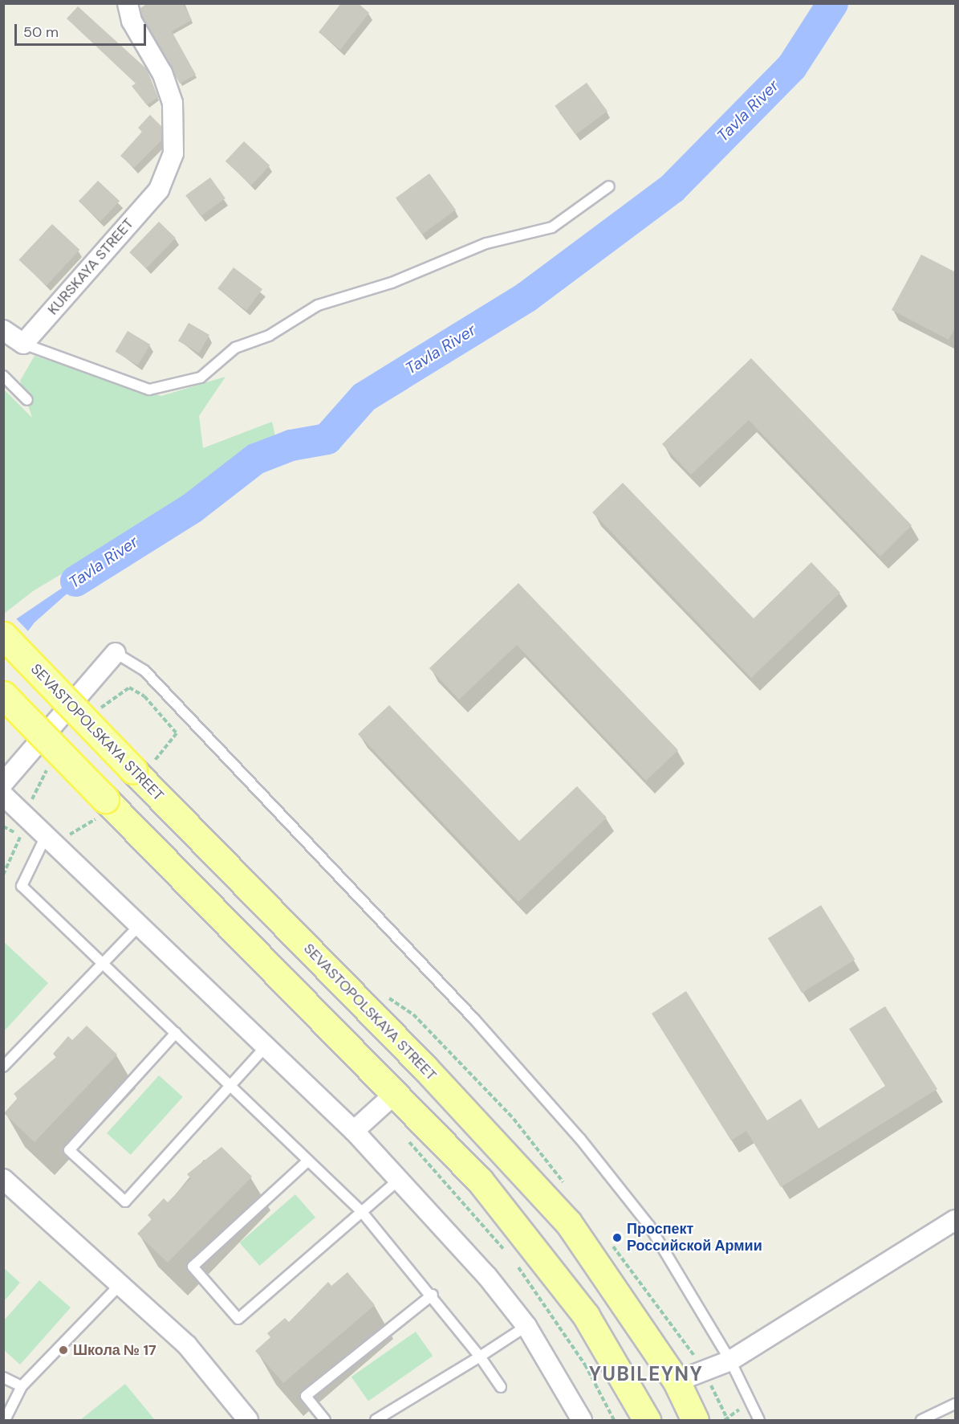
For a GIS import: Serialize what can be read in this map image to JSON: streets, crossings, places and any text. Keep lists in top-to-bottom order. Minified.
{"streets":{"main road":["SEVASTOPOLSKAYA STREET"],"street":["KURSKAYA STREET"]},"districts":["YUBILEYNY"],"water":["Tavla River"],"places":["Проспект Российской Армии","Школа № 17"],"scale_bar":"50 m"}
